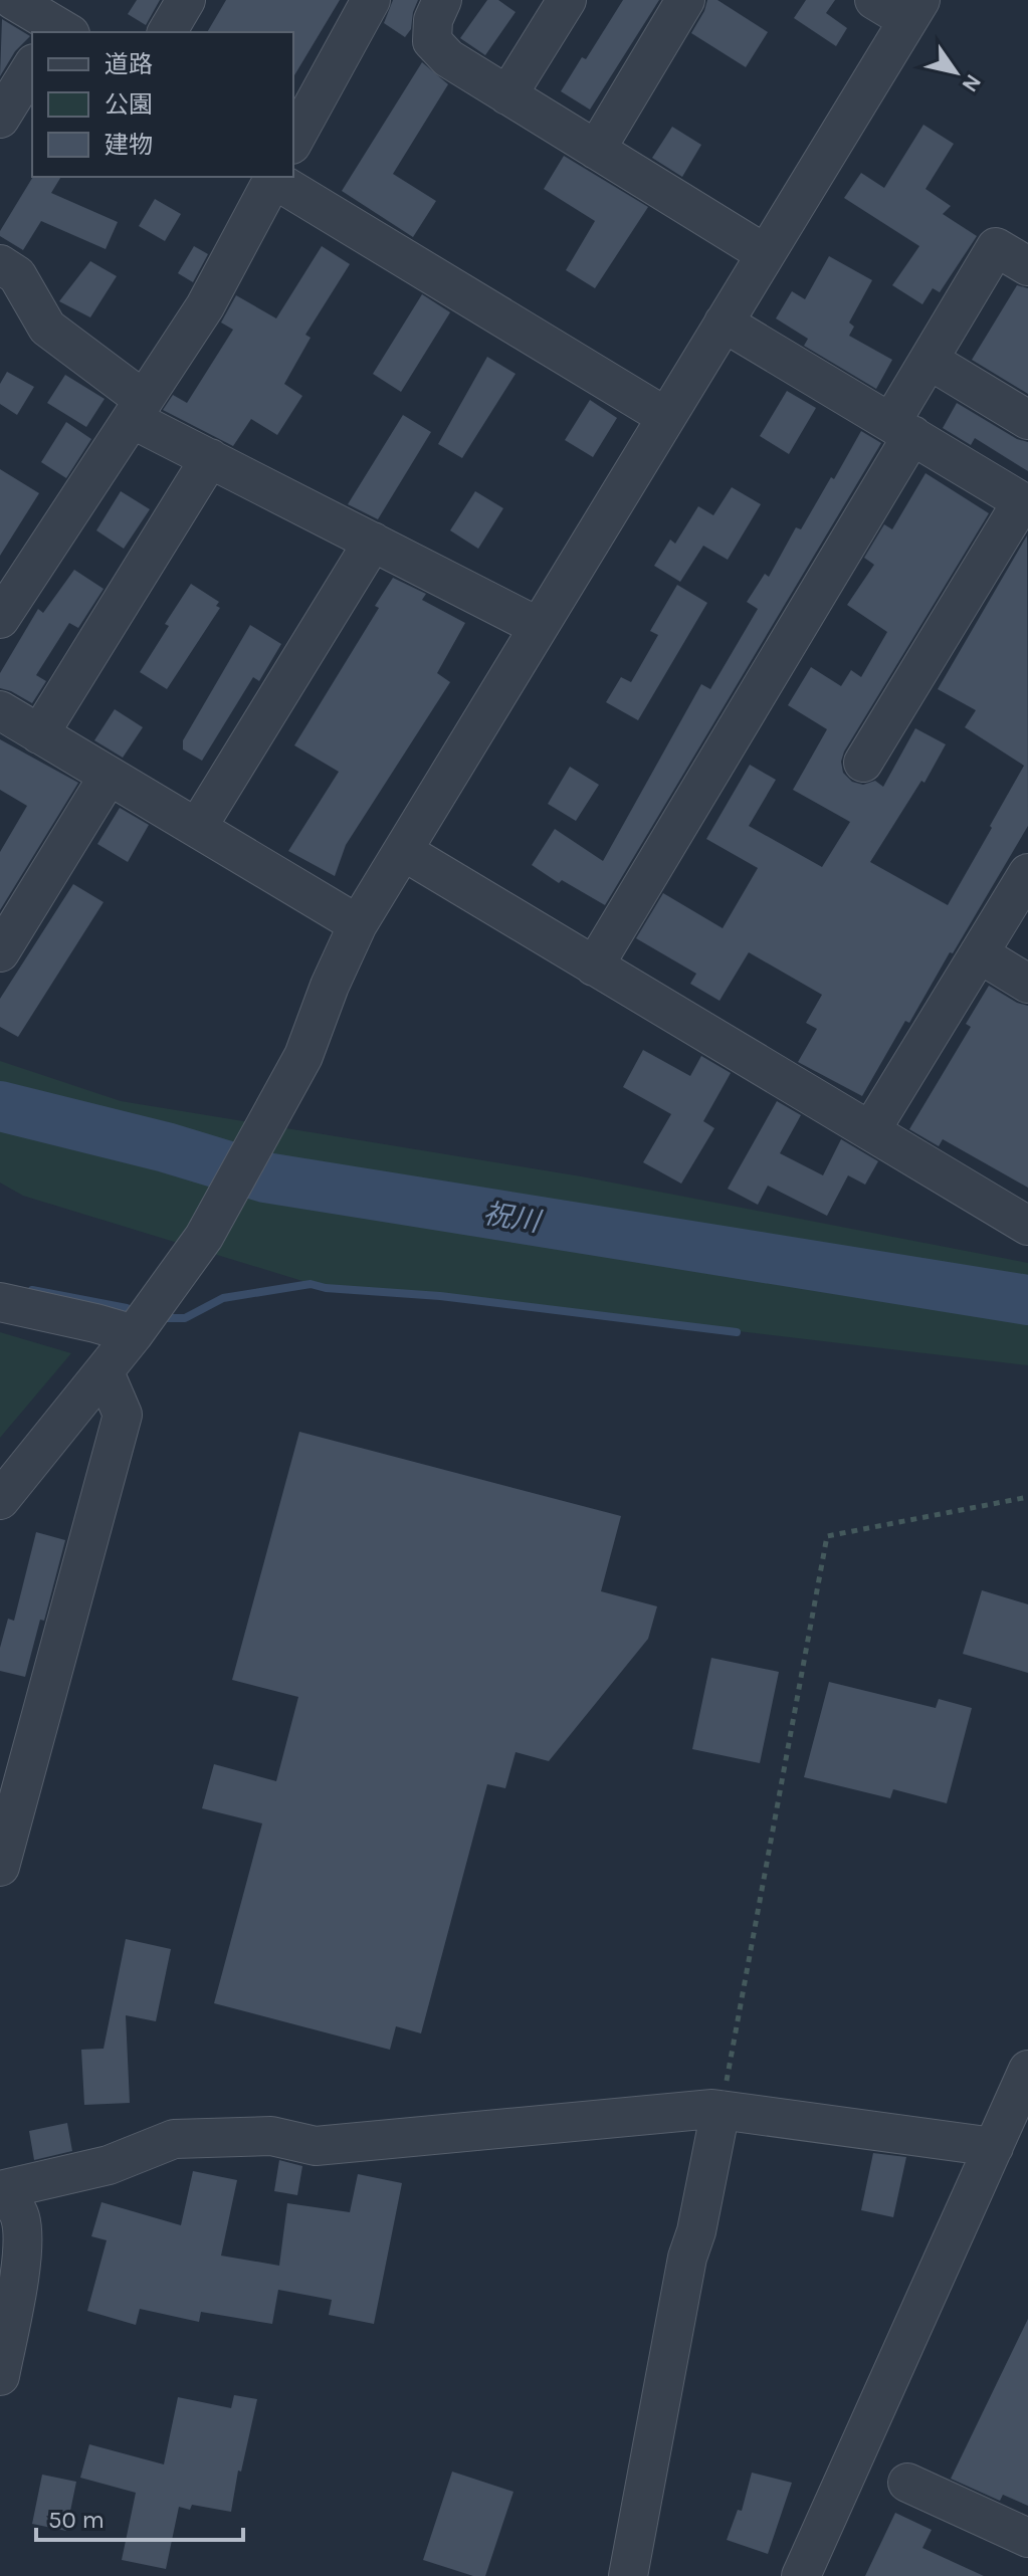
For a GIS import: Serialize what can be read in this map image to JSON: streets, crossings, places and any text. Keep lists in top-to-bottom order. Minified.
{"water":["祝川"],"legend":["道路","公園","建物"],"scale_bar":"50 m","north":"bottom right"}
